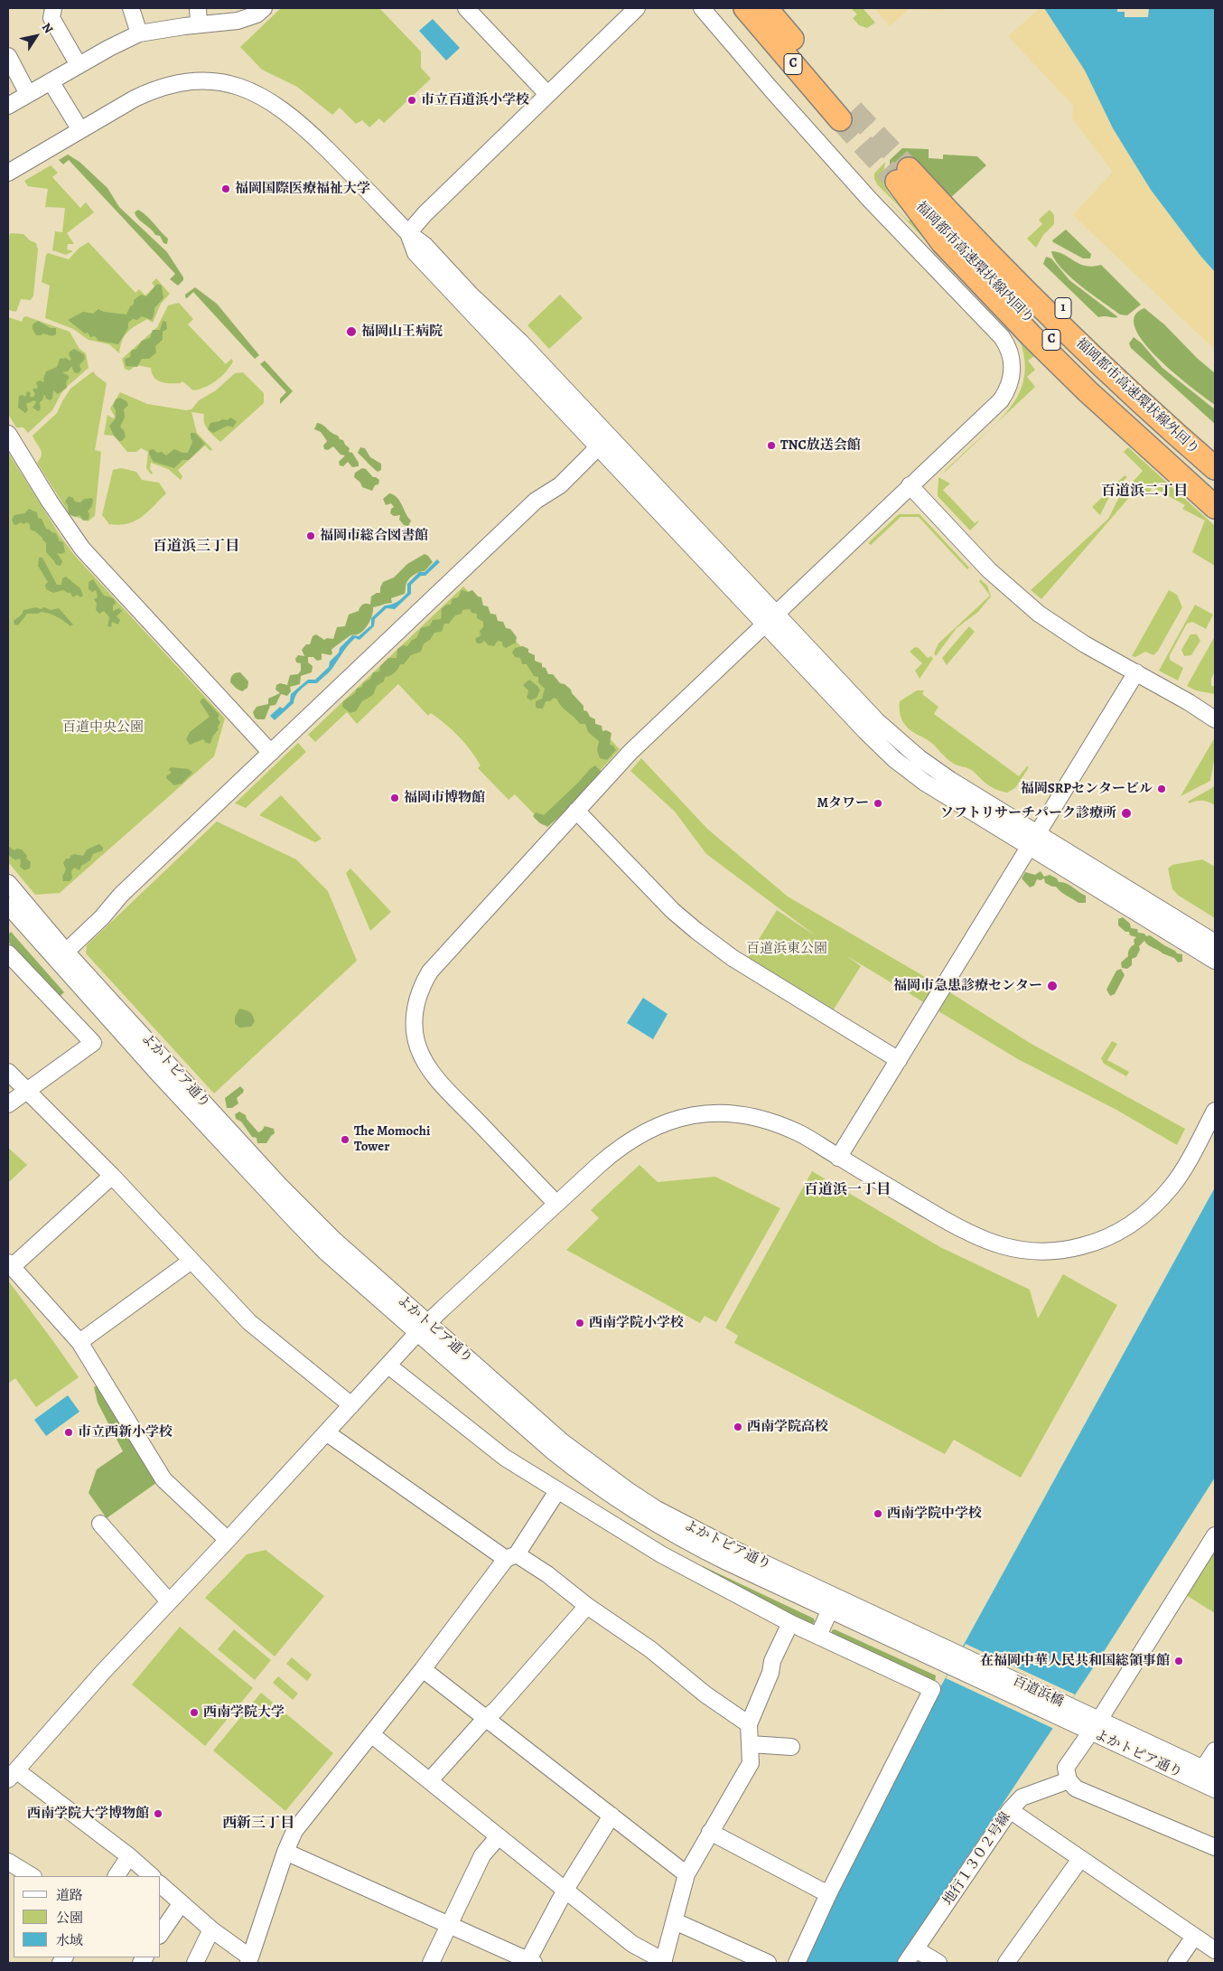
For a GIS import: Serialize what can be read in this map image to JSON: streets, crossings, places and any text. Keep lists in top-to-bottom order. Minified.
{"streets":{"highway":["C","福岡都市高速環状線内回り","1","福岡都市高速環状線外回り"],"street":["よかトピア通り","百道浜橋","地行１３０２号線"]},"crossings":[["福岡都市高速環状線内回り","1"],["福岡都市高速環状線内回り","福岡都市高速環状線外回り"],["1","福岡都市高速環状線外回り"],["よかトピア通り","百道浜橋"]],"districts":["百道浜二丁目","百道浜三丁目","百道浜一丁目","西新三丁目"],"parks":["百道中央公園","百道浜東公園"],"places":["市立百道浜小学校","福岡国際医療福祉大学","福岡山王病院","TNC放送会館","福岡市総合図書館","福岡SRPセンタービル","福岡市博物館","Mタワー","ソフトリサーチパーク診療所","福岡市急患診療センター","The Momochi Tower","西南学院小学校","西南学院高校","市立西新小学校","西南学院中学校","在福岡中華人民共和国総領事館","西南学院大学","西南学院大学博物館"],"legend":["道路","公園","水域"],"north":"top right"}
